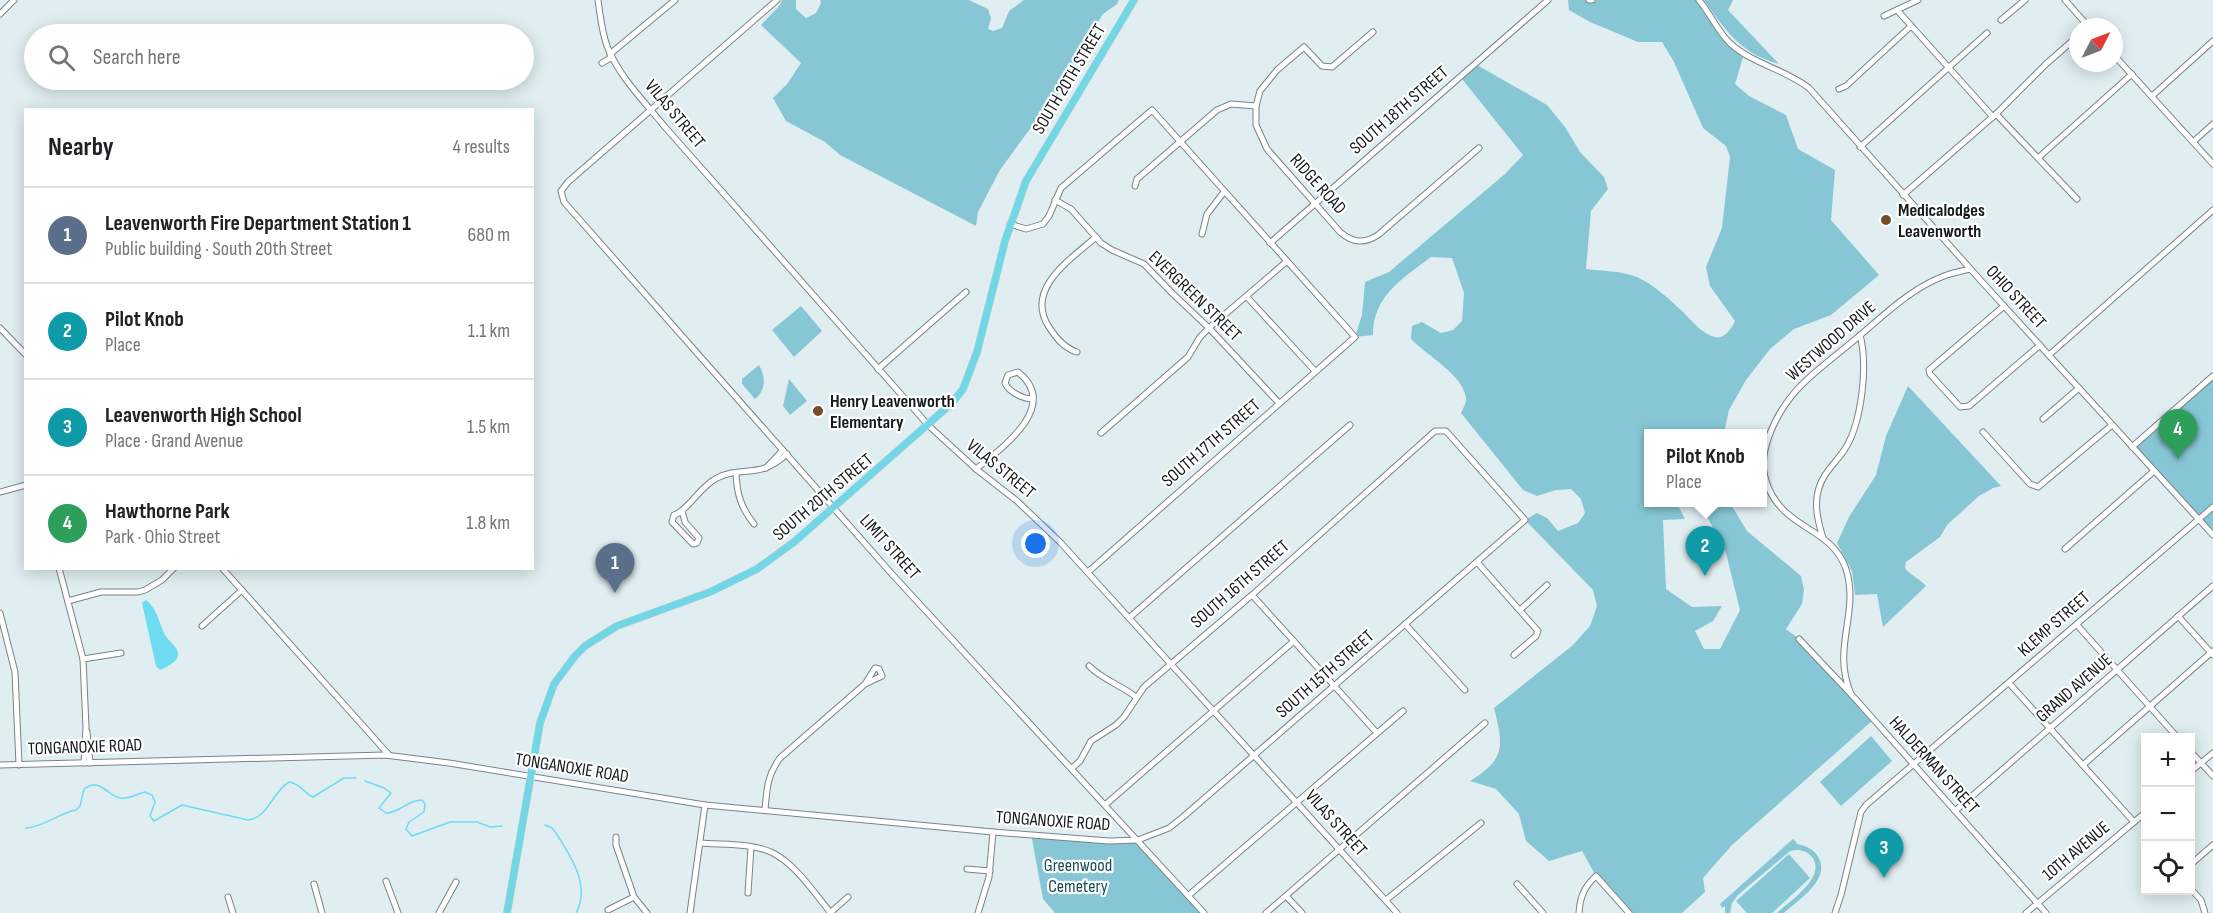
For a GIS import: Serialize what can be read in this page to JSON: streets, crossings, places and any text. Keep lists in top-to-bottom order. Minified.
{"streets":{"main road":["SOUTH 20TH STREET"],"street":["SOUTH 18TH STREET","VILAS STREET","RIDGE ROAD","EVERGREEN STREET","OHIO STREET","WESTWOOD DRIVE","SOUTH 17TH STREET","LIMIT STREET","SOUTH 16TH STREET","KLEMP STREET","SOUTH 15TH STREET","GRAND AVENUE","TONGANOXIE ROAD","HALDERMAN STREET","10TH AVENUE"]},"crossings":[["SOUTH 20TH STREET","VILAS STREET"],["SOUTH 20TH STREET","LIMIT STREET"],["SOUTH 20TH STREET","TONGANOXIE ROAD"],["SOUTH 18TH STREET","RIDGE ROAD"],["VILAS STREET","SOUTH 17TH STREET"],["VILAS STREET","LIMIT STREET"],["VILAS STREET","SOUTH 16TH STREET"],["VILAS STREET","SOUTH 15TH STREET"],["EVERGREEN STREET","SOUTH 17TH STREET"],["OHIO STREET","WESTWOOD DRIVE"],["OHIO STREET","KLEMP STREET"],["WESTWOOD DRIVE","HALDERMAN STREET"],["LIMIT STREET","SOUTH 16TH STREET"],["LIMIT STREET","SOUTH 15TH STREET"],["LIMIT STREET","TONGANOXIE ROAD"],["SOUTH 16TH STREET","SOUTH 15TH STREET"],["KLEMP STREET","HALDERMAN STREET"],["SOUTH 15TH STREET","TONGANOXIE ROAD"],["GRAND AVENUE","HALDERMAN STREET"],["HALDERMAN STREET","10TH AVENUE"]],"parks":["Greenwood Cemetery"],"places":["Medicalodges Leavenworth","Henry Leavenworth Elementary"],"north":"top right","page":{"search":"Search here","heading":["Nearby","4 results"],"list":[{"mark":"1","name":"Leavenworth Fire Department Station 1","note":"Public building · South 20th Street","value":"680 m"},{"mark":"2","name":"Pilot Knob","note":"Place","value":"1.1 km"},{"mark":"3","name":"Leavenworth High School","note":"Place · Grand Avenue","value":"1.5 km"},{"mark":"4","name":"Hawthorne Park","note":"Park · Ohio Street","value":"1.8 km"}],"pins":["4","2","1","3"],"popup":["Pilot Knob","Place"],"map_buttons":["+","−"]}}
